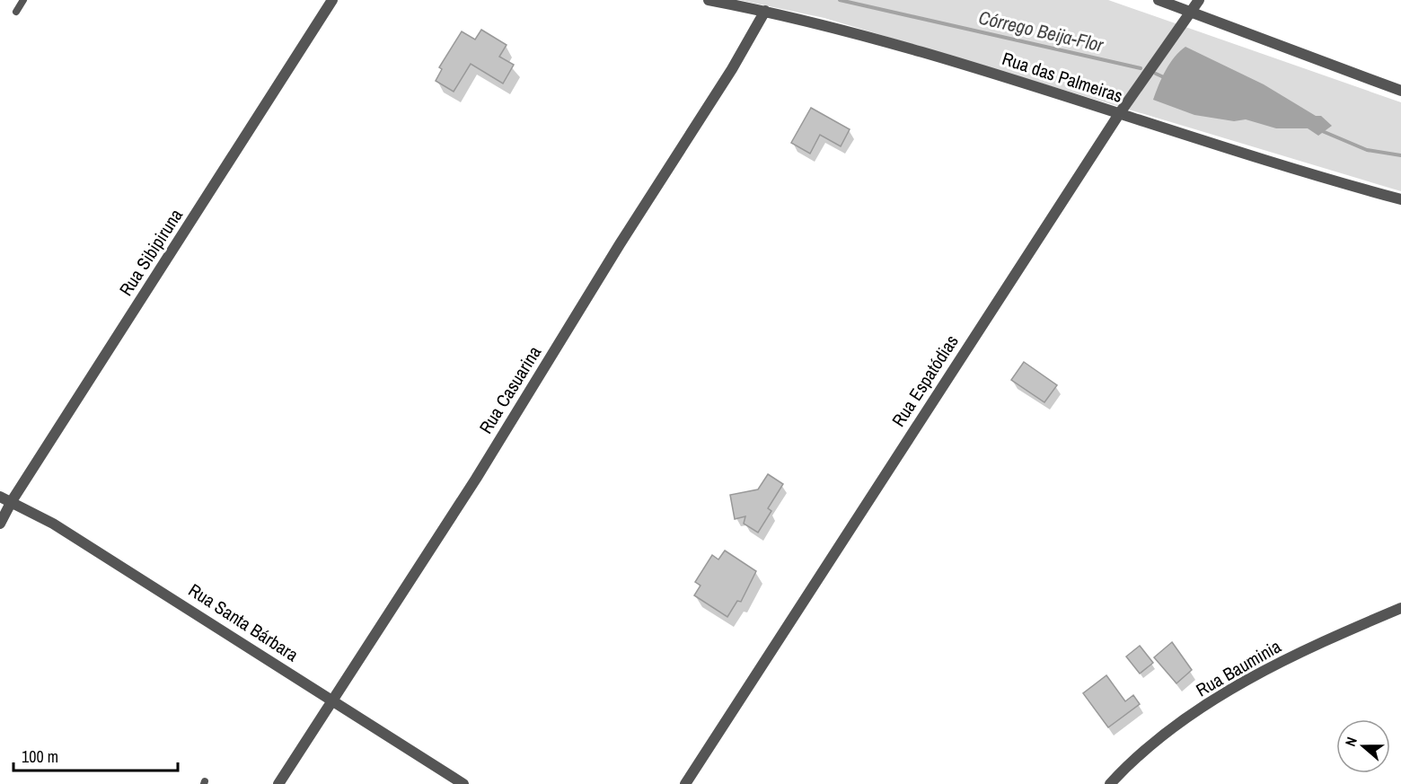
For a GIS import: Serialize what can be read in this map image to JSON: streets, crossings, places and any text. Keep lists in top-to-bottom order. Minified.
{"streets":{"street":["Rua das Palmeiras","Rua Sibipiruna","Rua Espatódias","Rua Casuarina","Rua Santa Bárbara","Rua Bauminia"]},"crossings":[["Rua das Palmeiras","Rua Espatódias"],["Rua das Palmeiras","Rua Casuarina"],["Rua Sibipiruna","Rua Santa Bárbara"],["Rua Casuarina","Rua Santa Bárbara"]],"water":["Córrego Beija-Flor"],"scale_bar":"100 m","north":"left"}
